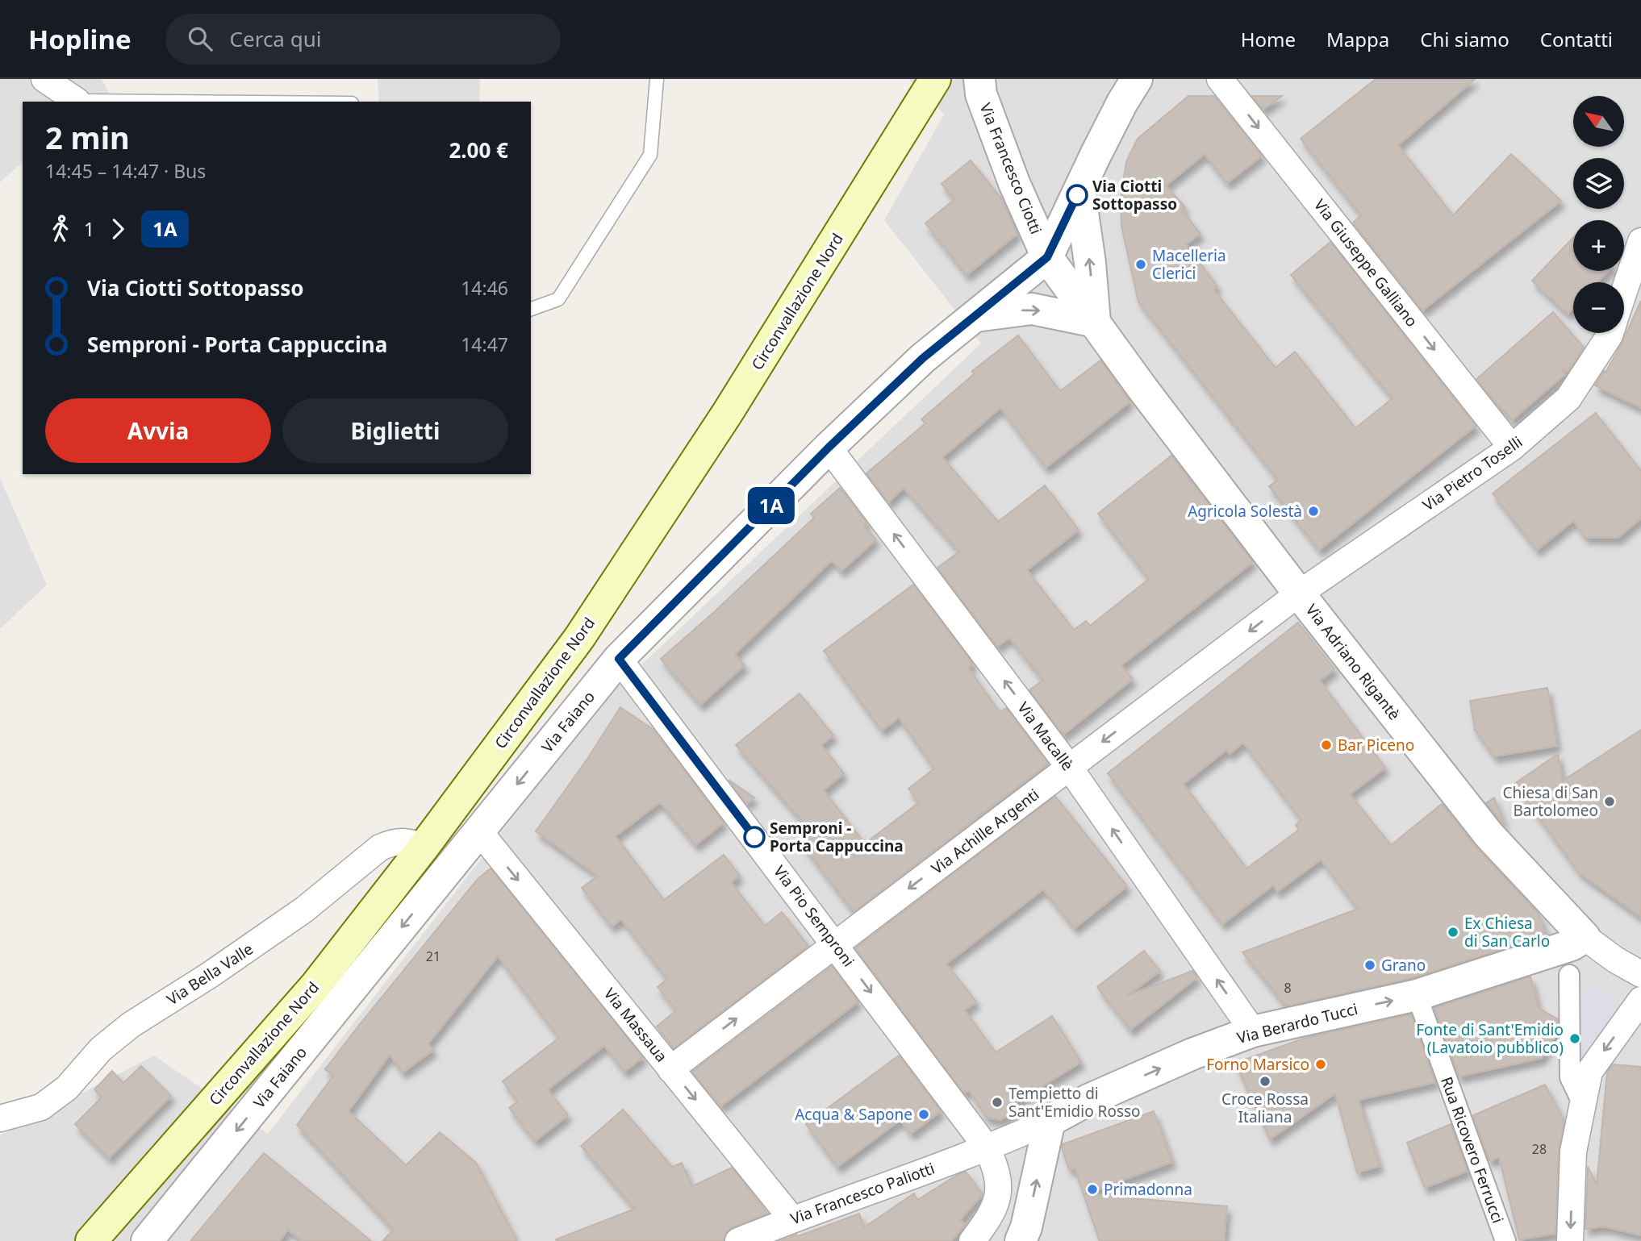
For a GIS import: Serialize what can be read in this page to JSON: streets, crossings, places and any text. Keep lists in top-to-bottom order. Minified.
{"streets":{"main road":["Circonvallazione Nord"],"street":["Via Francesco Ciotti","Via Giuseppe Galliano","Via Pietro Toselli","Via Adriano Rigantè","Via Faiano","Via Macallè","Via Achille Argenti","Via Pio Semproni","Via Bella Valle","Via Berardo Tucci","Via Massaua","Rua Ricovero Ferrucci","Via Francesco Paliotti"]},"crossings":[["Via Francesco Ciotti","Via Adriano Rigantè"],["Via Francesco Ciotti","Via Faiano"],["Via Giuseppe Galliano","Via Pietro Toselli"],["Circonvallazione Nord","Via Bella Valle"],["Via Pietro Toselli","Via Adriano Rigantè"],["Via Pietro Toselli","Via Achille Argenti"],["Via Adriano Rigantè","Via Faiano"],["Via Adriano Rigantè","Via Achille Argenti"],["Via Adriano Rigantè","Via Berardo Tucci"],["Via Faiano","Via Macallè"],["Via Faiano","Via Pio Semproni"],["Via Faiano","Via Massaua"],["Via Macallè","Via Achille Argenti"],["Via Macallè","Via Berardo Tucci"],["Via Achille Argenti","Via Pio Semproni"],["Via Achille Argenti","Via Massaua"],["Via Pio Semproni","Via Berardo Tucci"],["Via Pio Semproni","Via Francesco Paliotti"],["Via Berardo Tucci","Rua Ricovero Ferrucci"],["Via Berardo Tucci","Via Francesco Paliotti"],["Via Massaua","Via Francesco Paliotti"]],"one_way":["Via Giuseppe Galliano","Via Faiano","Via Macallè","Via Pio Semproni","Via Berardo Tucci","Via Massaua"],"places":["Via Ciotti Sottopasso","Macelleria Clerici","Agricola Solestà","Bar Piceno","Chiesa di San Bartolomeo","Semproni - Porta Cappuccina","Ex Chiesa di San Carlo","Grano","Fonte di Sant'Emidio (Lavatoio pubblico)","Forno Marsico","Croce Rossa Italiana","Tempietto di Sant'Emidio Rosso","Acqua & Sapone","Primadonna"],"lines":["bus line 1A"],"house_numbers":["21","8","28"],"north":"top left","page":{"header":"Hopline","search":"Cerca qui","nav":["Home","Mappa","Chi siamo","Contatti"],"on_map":"1A","map_buttons":["+","−"],"heading":["2 min","14:45 – 14:47 · Bus","2.00 €"],"legs":["1","1A"],"list":[{"name":"Via Ciotti Sottopasso","value":"14:46"},{"name":"Semproni - Porta Cappuccina","value":"14:47"}],"buttons":["Avvia","Biglietti"]}}
